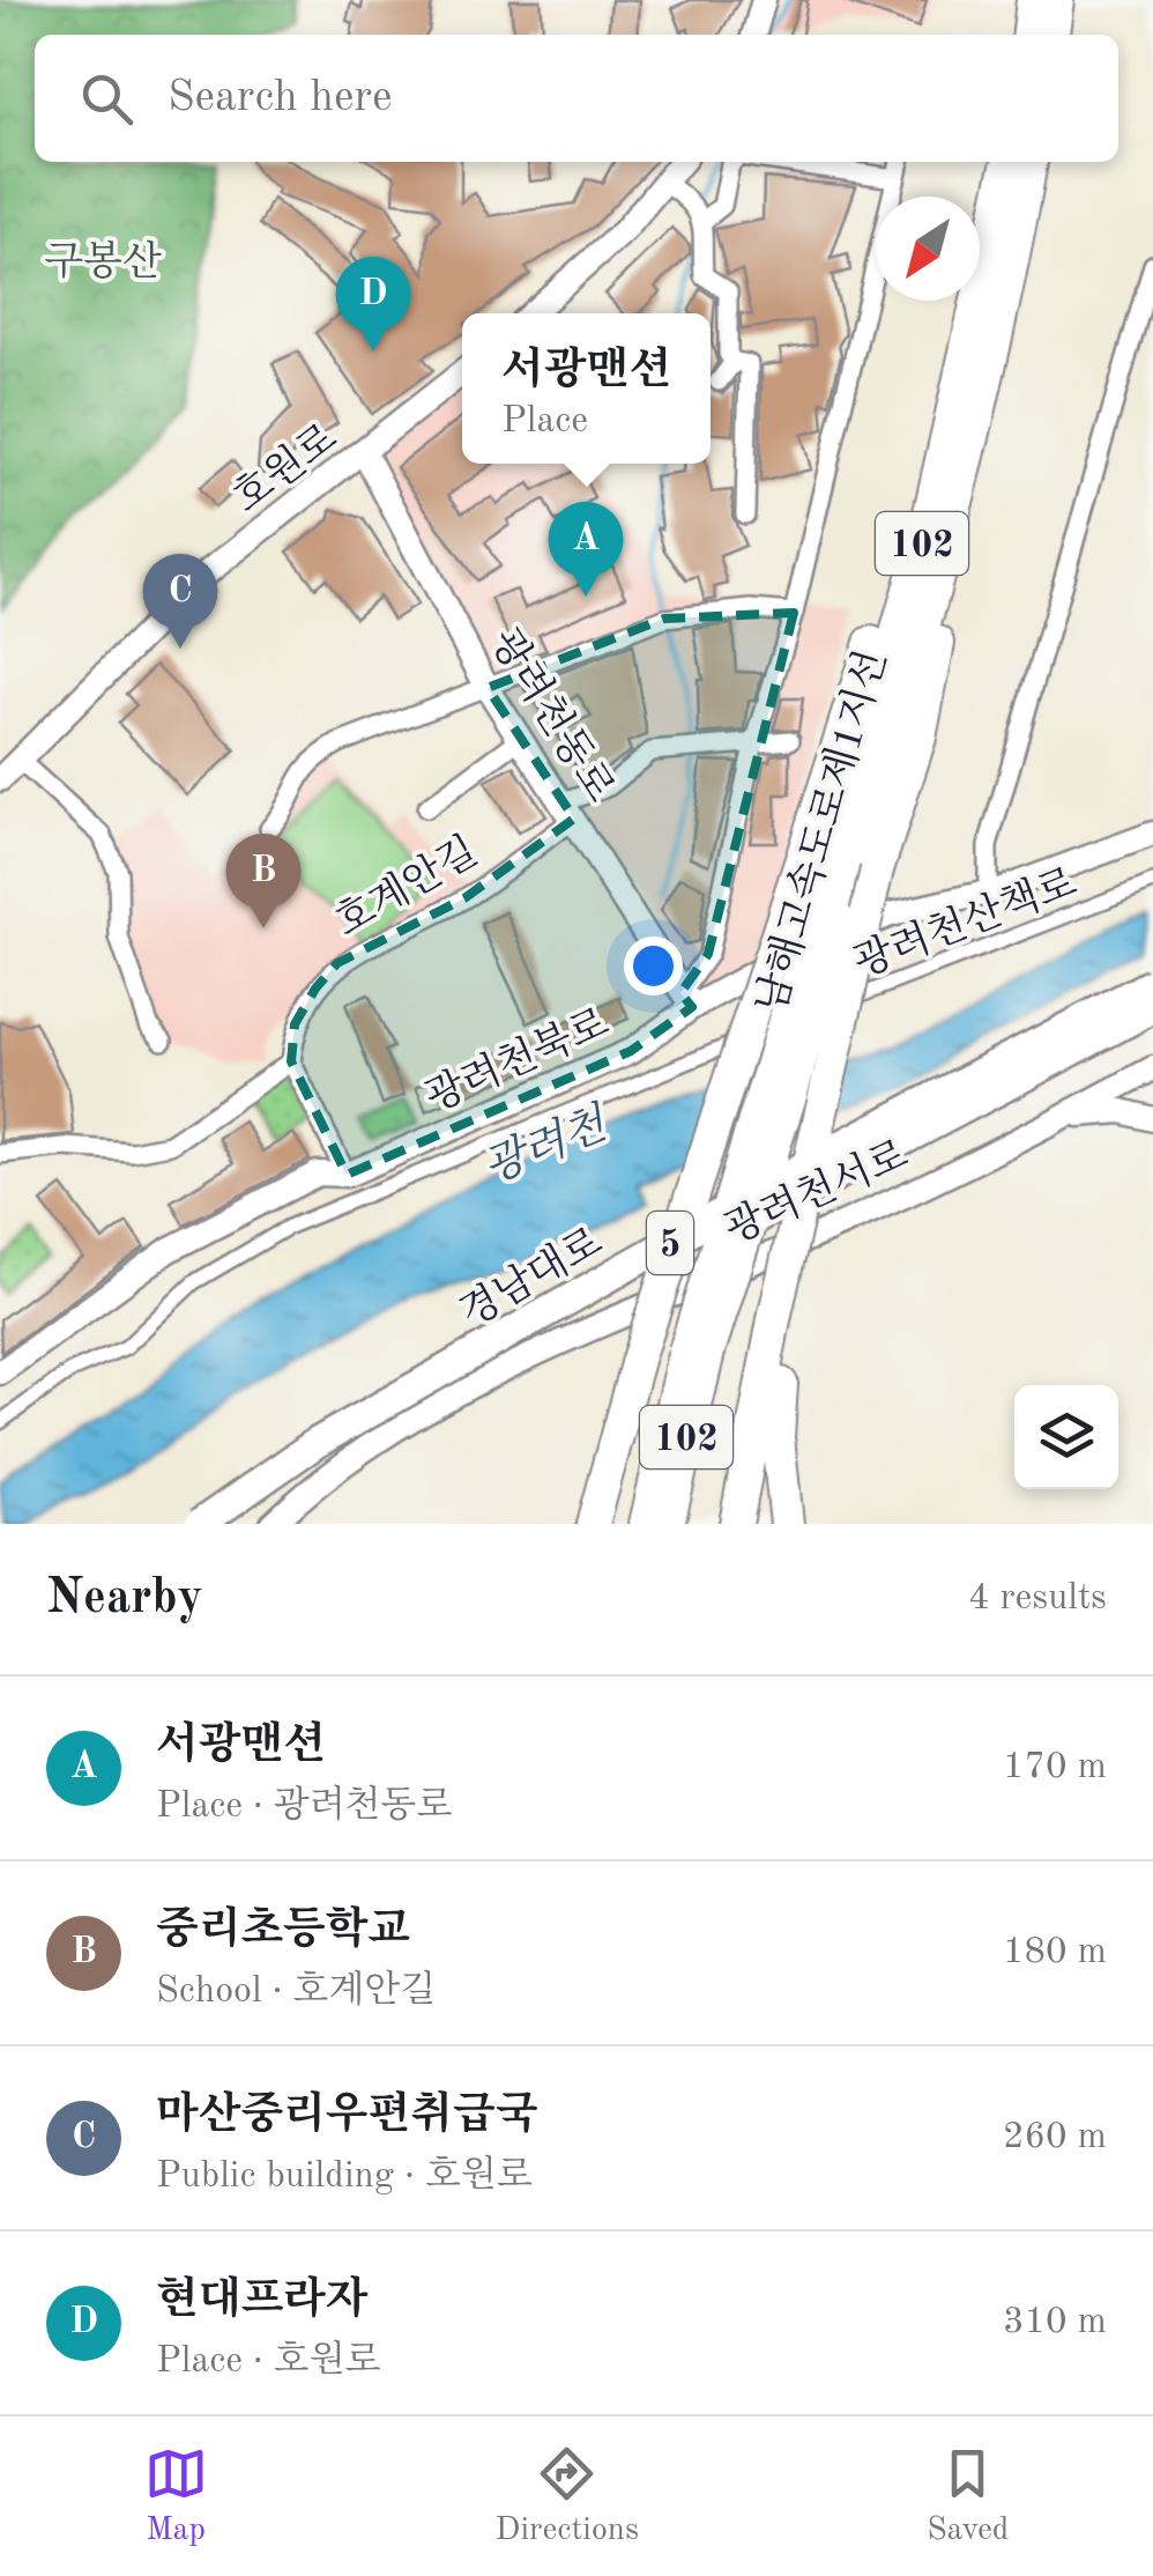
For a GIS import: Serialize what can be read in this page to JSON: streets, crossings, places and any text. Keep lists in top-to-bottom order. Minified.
{"streets":{"highway":["102","남해고속도로제1지선","5","경남대로"],"street":["호원로","광려천동로","호계안길","광려천산책로","광려천북로","광려천서로"]},"crossings":[["호원로","광려천동로"],["광려천동로","호계안길"],["광려천동로","광려천북로"]],"water":["광려천"],"parks":["구봉산"],"north":"bottom left","page":{"search":"Search here","pins":["D","A","C","B"],"popup":["서광맨션","Place"],"heading":["Nearby","4 results"],"list":[{"mark":"A","name":"서광맨션","note":"Place · 광려천동로","value":"170 m"},{"mark":"B","name":"중리초등학교","note":"School · 호계안길","value":"180 m"},{"mark":"C","name":"마산중리우편취급국","note":"Public building · 호원로","value":"260 m"},{"mark":"D","name":"현대프라자","note":"Place · 호원로","value":"310 m"}],"nav":["Map","Directions","Saved"]}}
